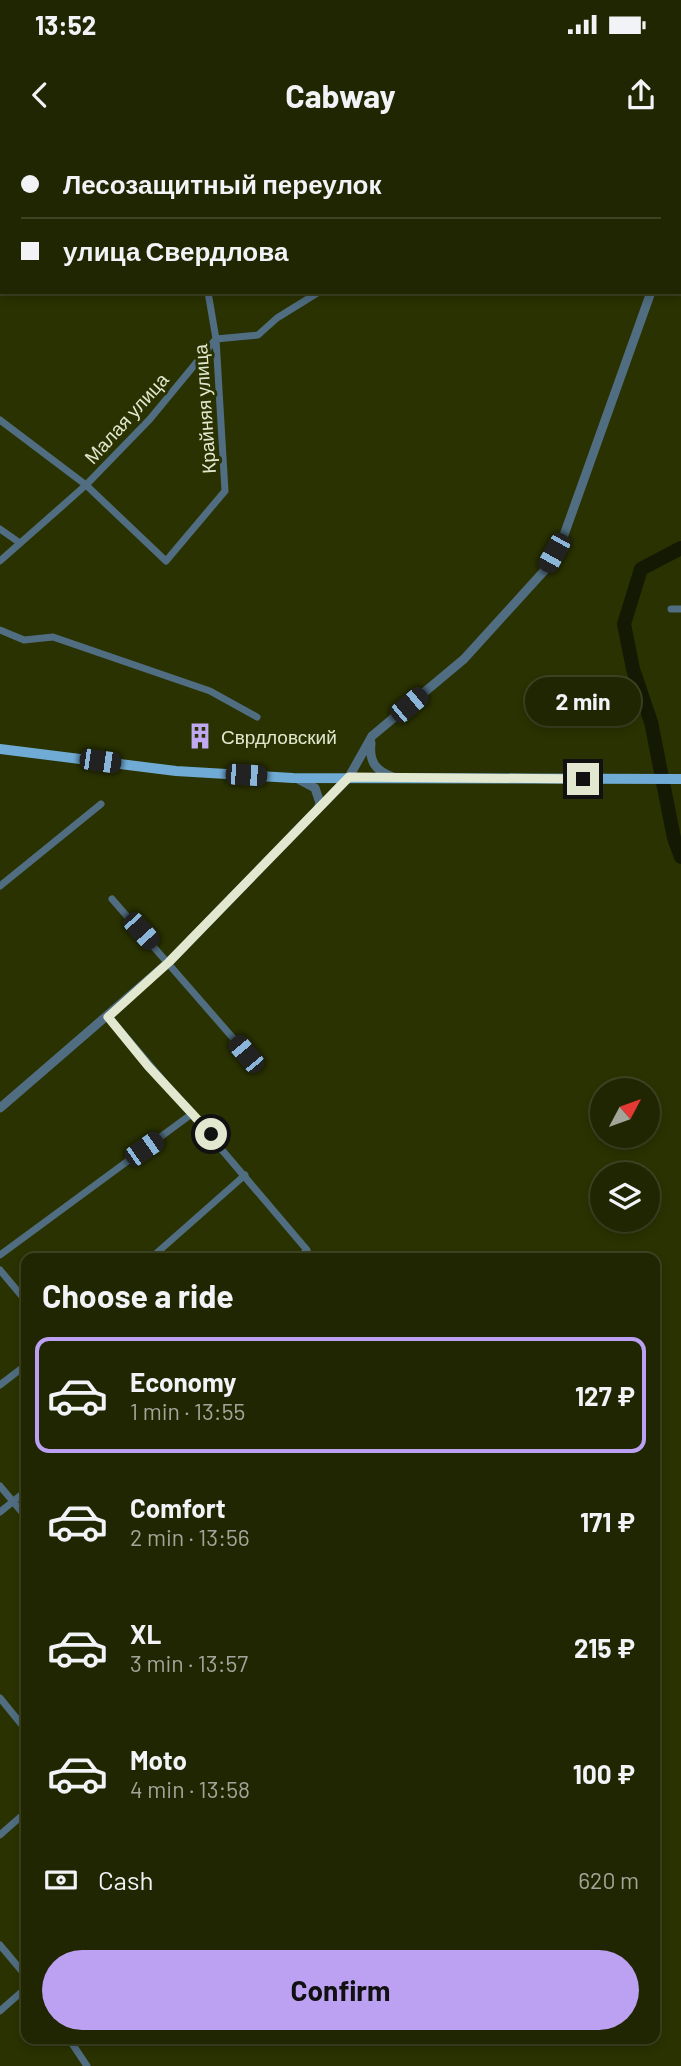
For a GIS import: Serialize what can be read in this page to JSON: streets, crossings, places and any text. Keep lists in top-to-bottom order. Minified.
{"streets":{"street":["Крайняя улица","Малая улица"]},"crossings":[["Крайняя улица","Малая улица"]],"places":{"building":["Сврдловский"]},"north":"top right","page":{"status":"13:52","header":"Cabway","banner":["Лесозащитный переулок","улица Свердлова"],"bubble":"2 min","heading":"Choose a ride","list":[{"name":"Economy","note":"1 min · 13:55","value":"127 ₽"},{"name":"Comfort","note":"2 min · 13:56","value":"171 ₽"},{"name":"XL","note":"3 min · 13:57","value":"215 ₽"},{"name":"Moto","note":"4 min · 13:58","value":"100 ₽"}],"pay":["Cash","620 m"],"buttons":"Confirm"}}
